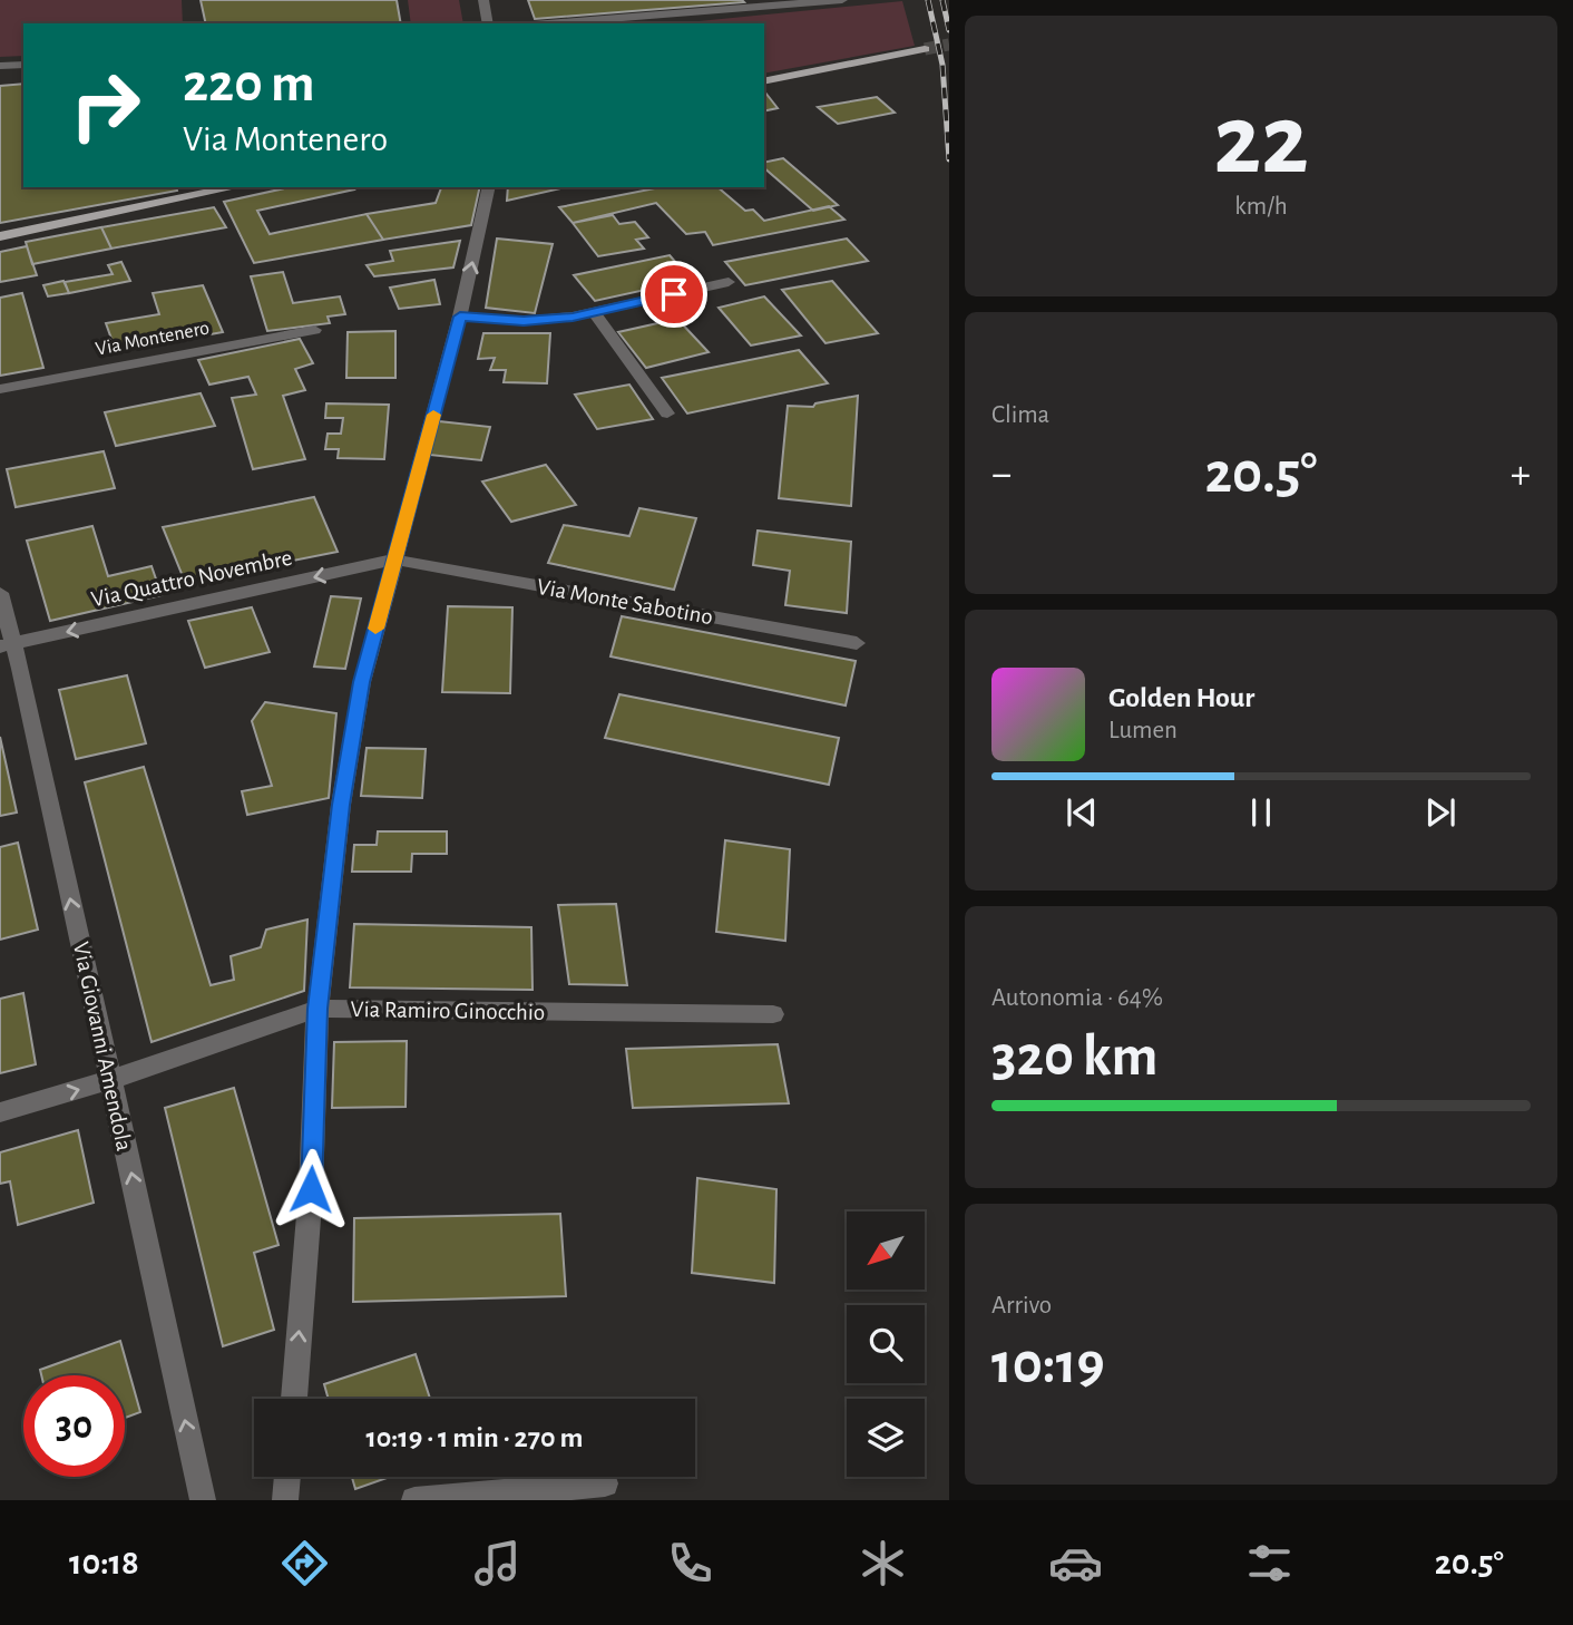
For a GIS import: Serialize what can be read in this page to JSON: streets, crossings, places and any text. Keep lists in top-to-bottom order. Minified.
{"streets":{"street":["Via Montenero","Via Quattro Novembre","Via Monte Sabotino","Via Ramiro Ginocchio","Via Giovanni Amendola"]},"crossings":[["Via Quattro Novembre","Via Monte Sabotino"],["Via Quattro Novembre","Via Giovanni Amendola"],["Via Ramiro Ginocchio","Via Giovanni Amendola"]],"one_way":["Via Quattro Novembre","Via Giovanni Amendola"],"north":"bottom left","page":{"tile":[["22","km/h"],"Clima",["Autonomia · 64%","320 km"],["Arrivo","10:19"]],"turn":["220 m","Via Montenero"],"heat":["−","20.5°","+"],"song":["Golden Hour","Lumen"],"limit":"30","trip":"10:19 · 1 min · 270 m","tabs":["10:18","20.5°"]}}
